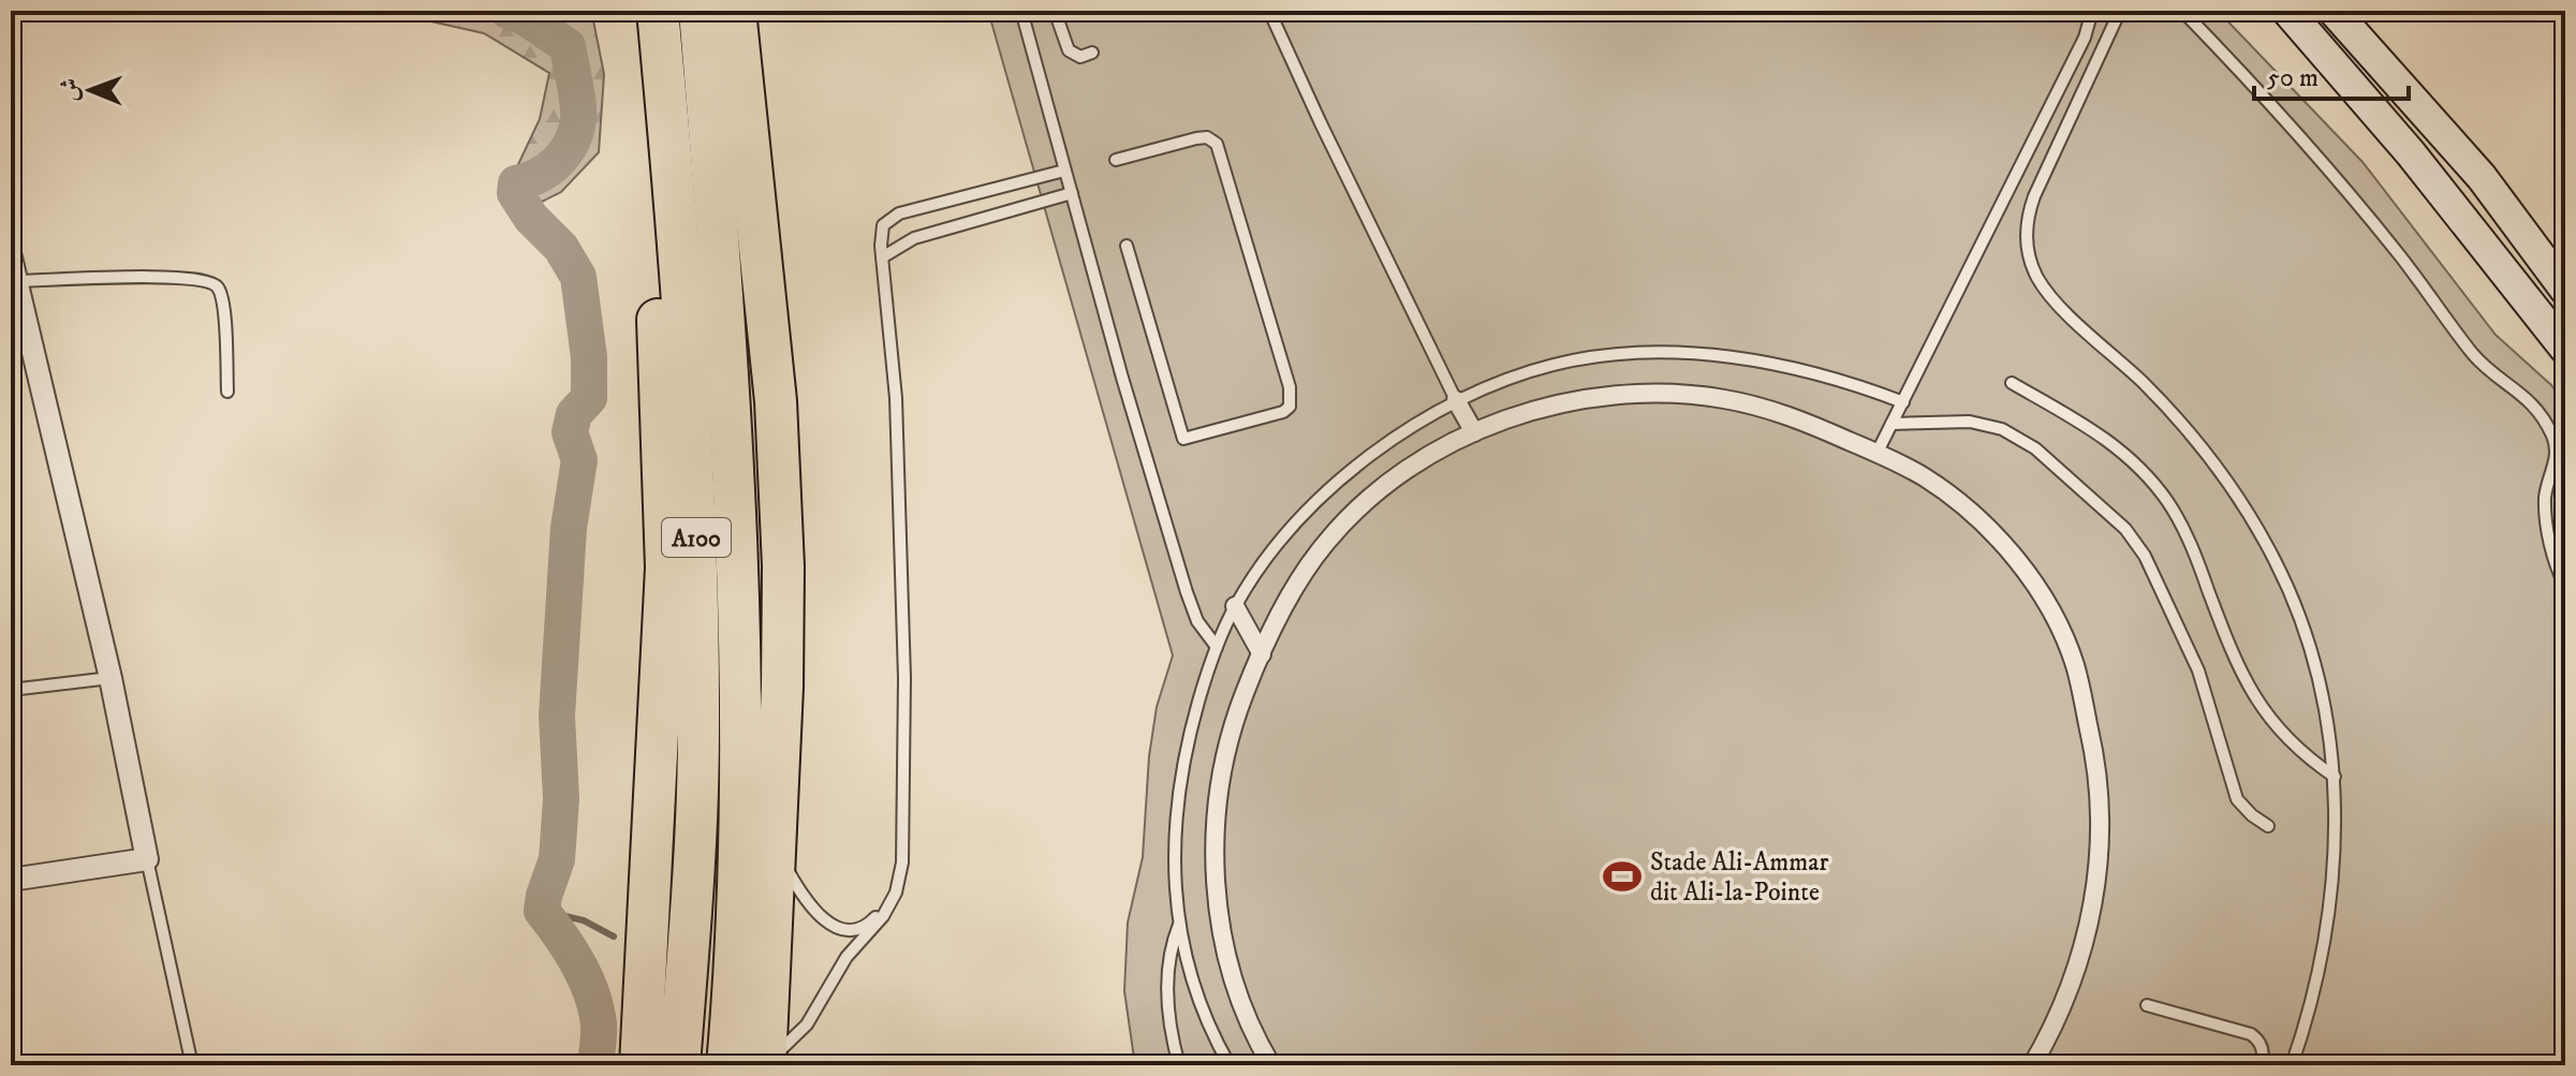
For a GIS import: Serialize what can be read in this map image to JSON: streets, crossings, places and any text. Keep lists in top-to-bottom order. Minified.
{"streets":{"highway":["A100"]},"places":{"sports":["Stade Ali-Ammar dit Ali-la-Pointe"]},"scale_bar":"50 m","north":"left"}
